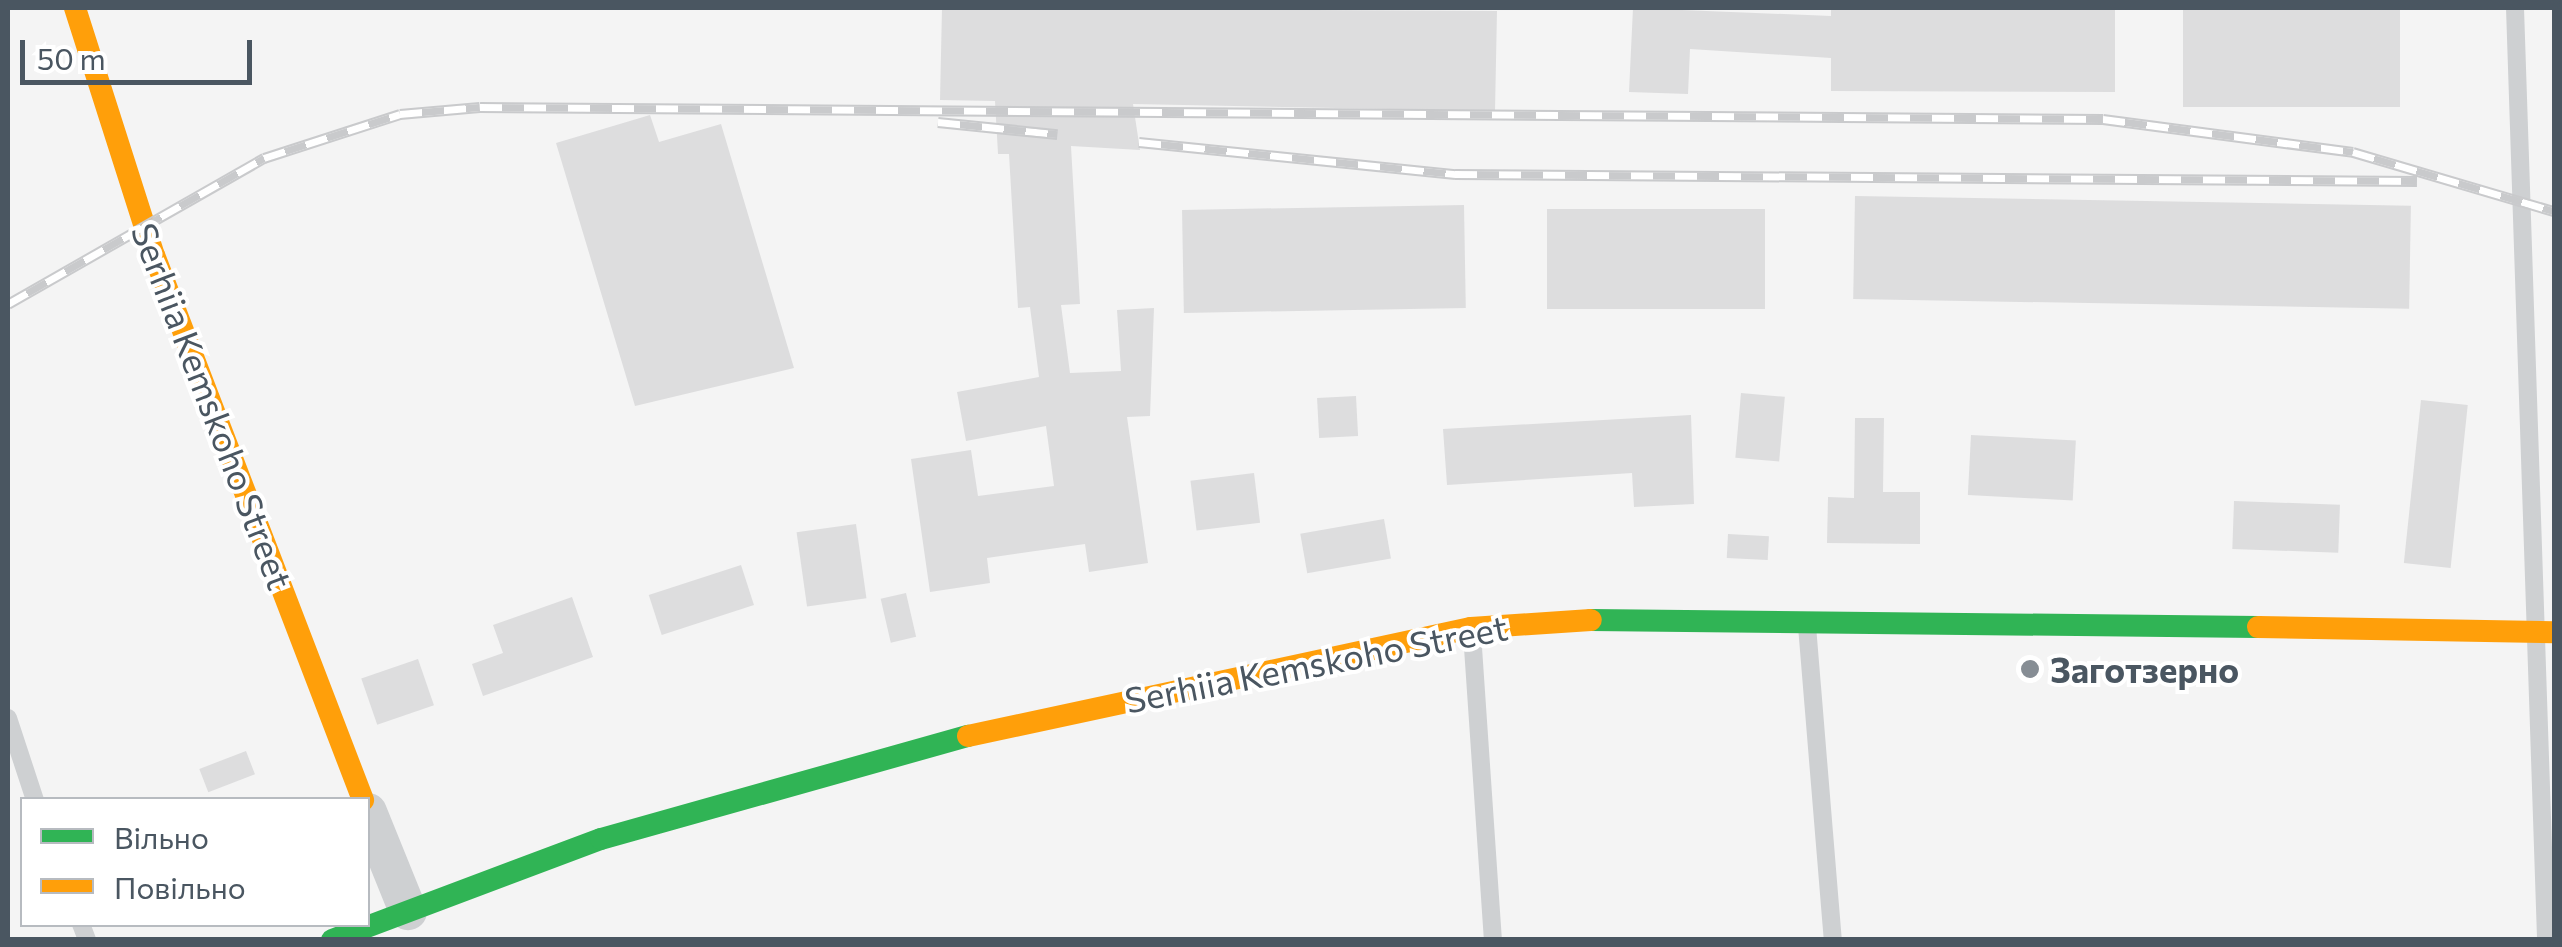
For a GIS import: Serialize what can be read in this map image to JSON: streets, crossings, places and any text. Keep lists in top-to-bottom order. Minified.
{"streets":{"main road":["Serhiia Kemskoho Street"]},"places":["Заготзерно"],"legend":["Вільно","Повільно"],"scale_bar":"50 m"}
